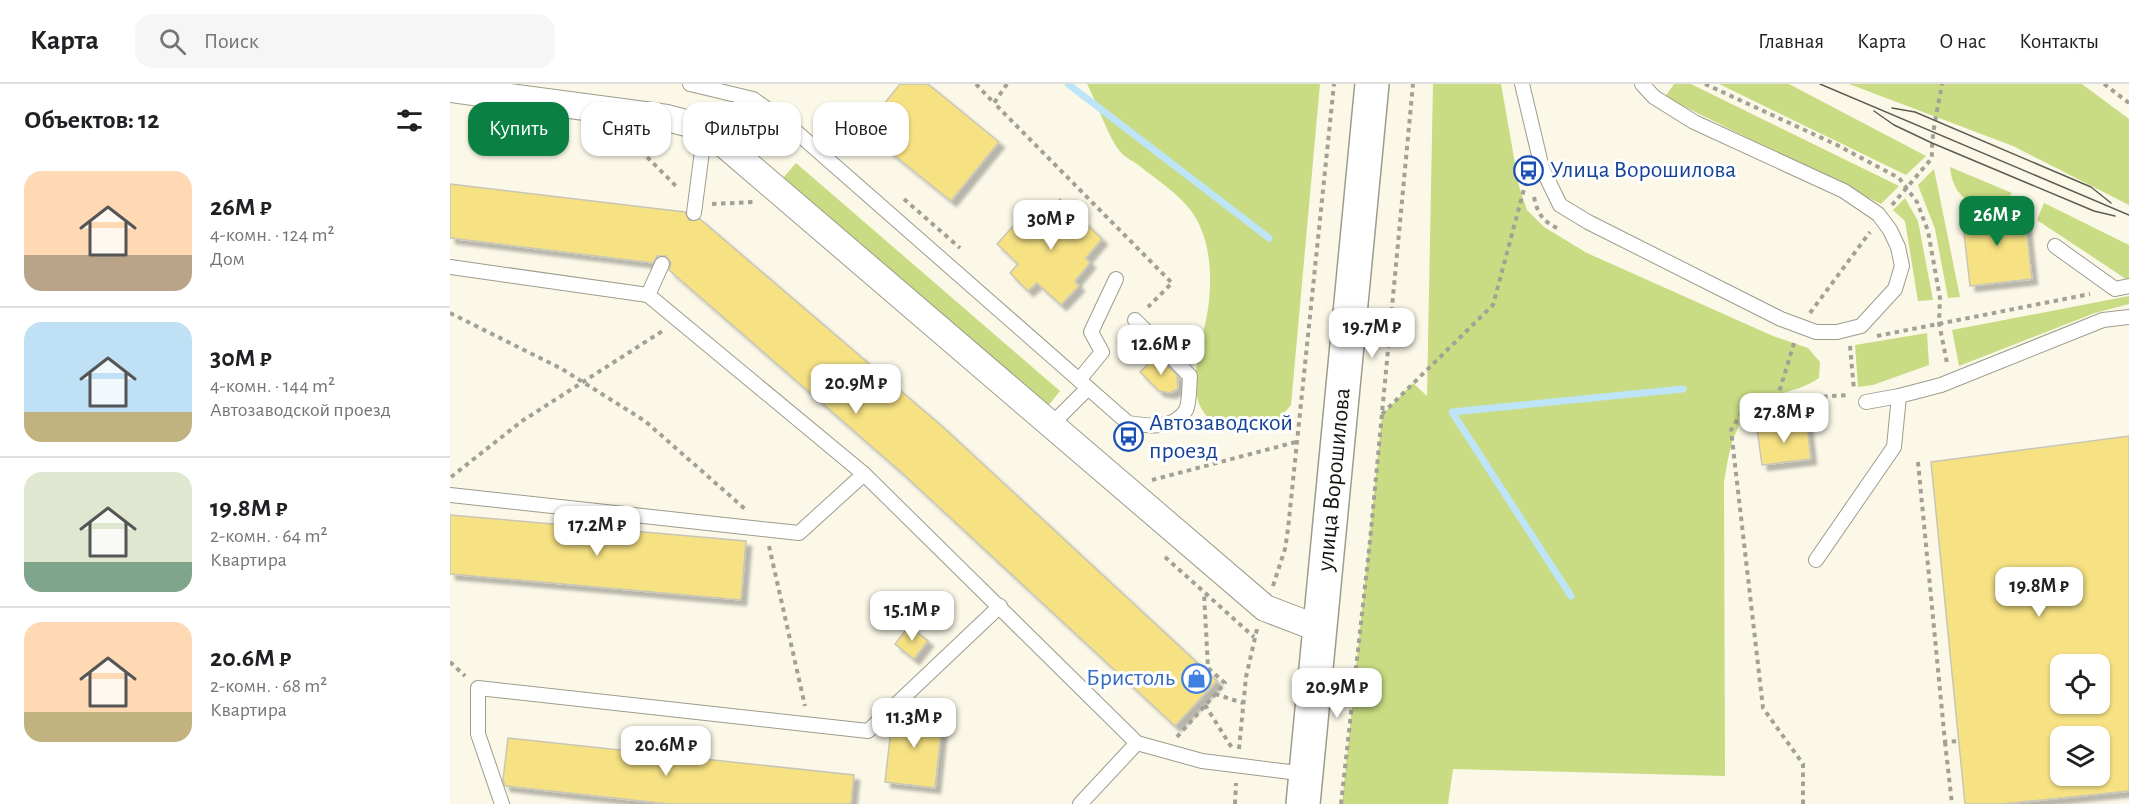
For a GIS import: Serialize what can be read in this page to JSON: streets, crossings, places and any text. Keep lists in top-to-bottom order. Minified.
{"streets":{"main road":["улица Ворошилова"]},"places":{"bus stop":["Улица Ворошилова","Автозаводской проезд"],"shop":["Бристоль"]},"page":{"header":"Карта","search":"Поиск","nav":["Главная","Карта","О нас","Контакты"],"heading":"Объектов: 12","chip":["Купить","Снять","Фильтры","Новое"],"list":[{"name":"26M ₽","note":"4-комн. · 124 m² · Дом"},{"name":"30M ₽","note":"4-комн. · 144 m² · Автозаводской проезд"},{"name":"19.8M ₽","note":"2-комн. · 64 m² · Квартира"},{"name":"20.6M ₽","note":"2-комн. · 68 m² · Квартира"}],"price":["26M ₽","30M ₽","19.7M ₽","12.6M ₽","20.9M ₽","27.8M ₽","17.2M ₽","19.8M ₽","15.1M ₽","20.9M ₽","11.3M ₽","20.6M ₽"]}}
